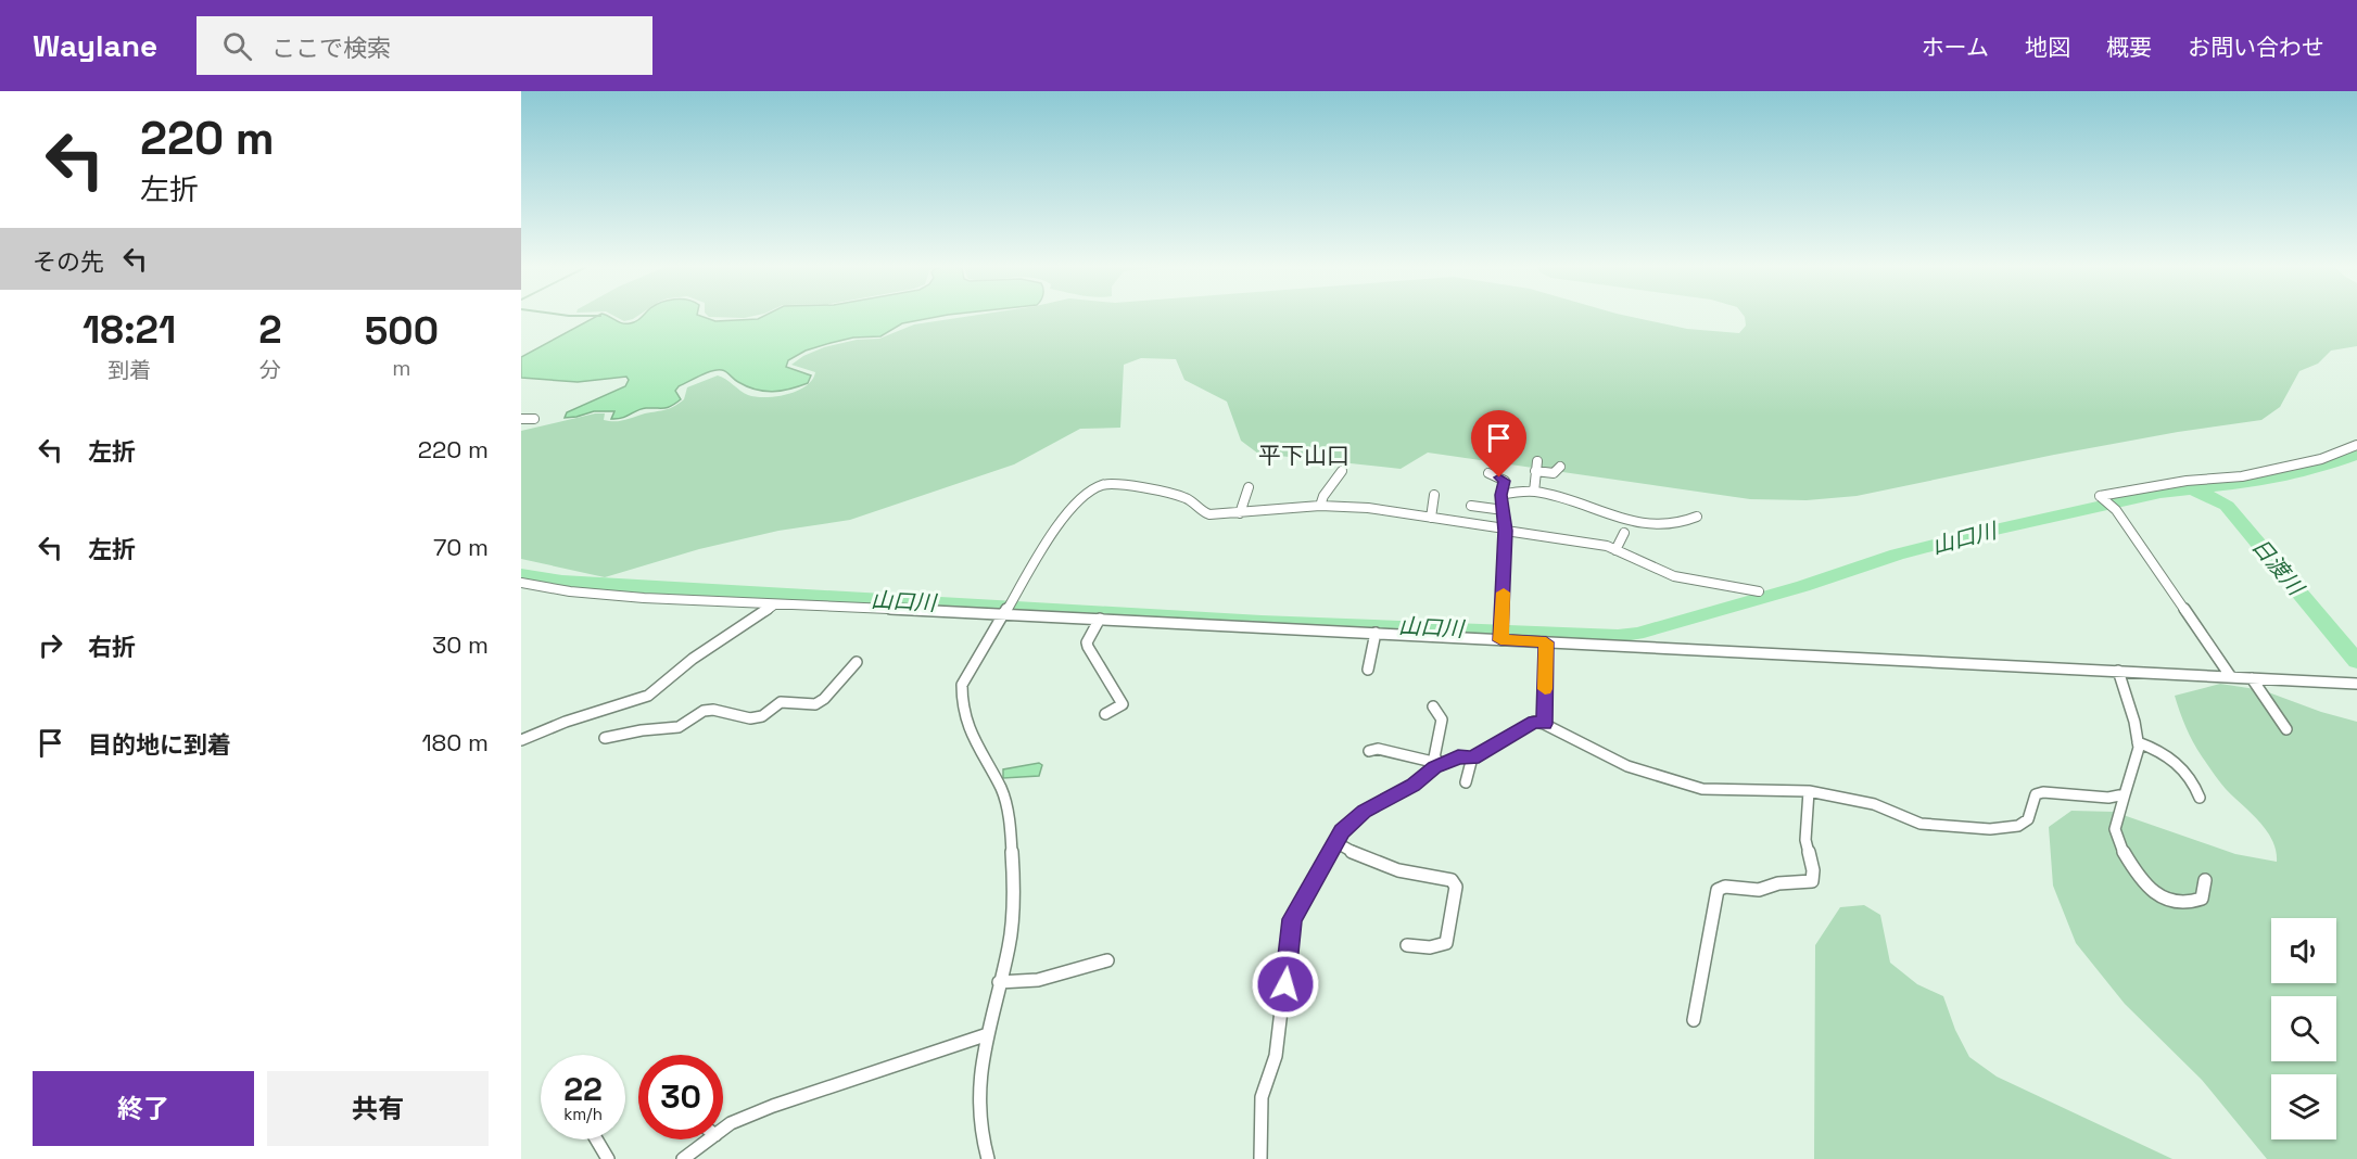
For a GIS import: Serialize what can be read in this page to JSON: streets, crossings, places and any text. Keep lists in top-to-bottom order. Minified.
{"districts":["平下山口"],"water":["山口川","日渡川"],"page":{"header":"Waylane","search":"ここで検索","nav":["ホーム","地図","概要","お問い合わせ"],"turn":["220 m","左折"],"then":"その先","eta":["18:21","到着","2","分","500","m"],"list":[{"name":"左折","value":"220 m"},{"name":"左折","value":"70 m"},{"name":"右折","value":"30 m"},{"name":"目的地に到着","value":"180 m"}],"speed":"22 km/h","limit":"30","buttons":["終了","共有"]}}
